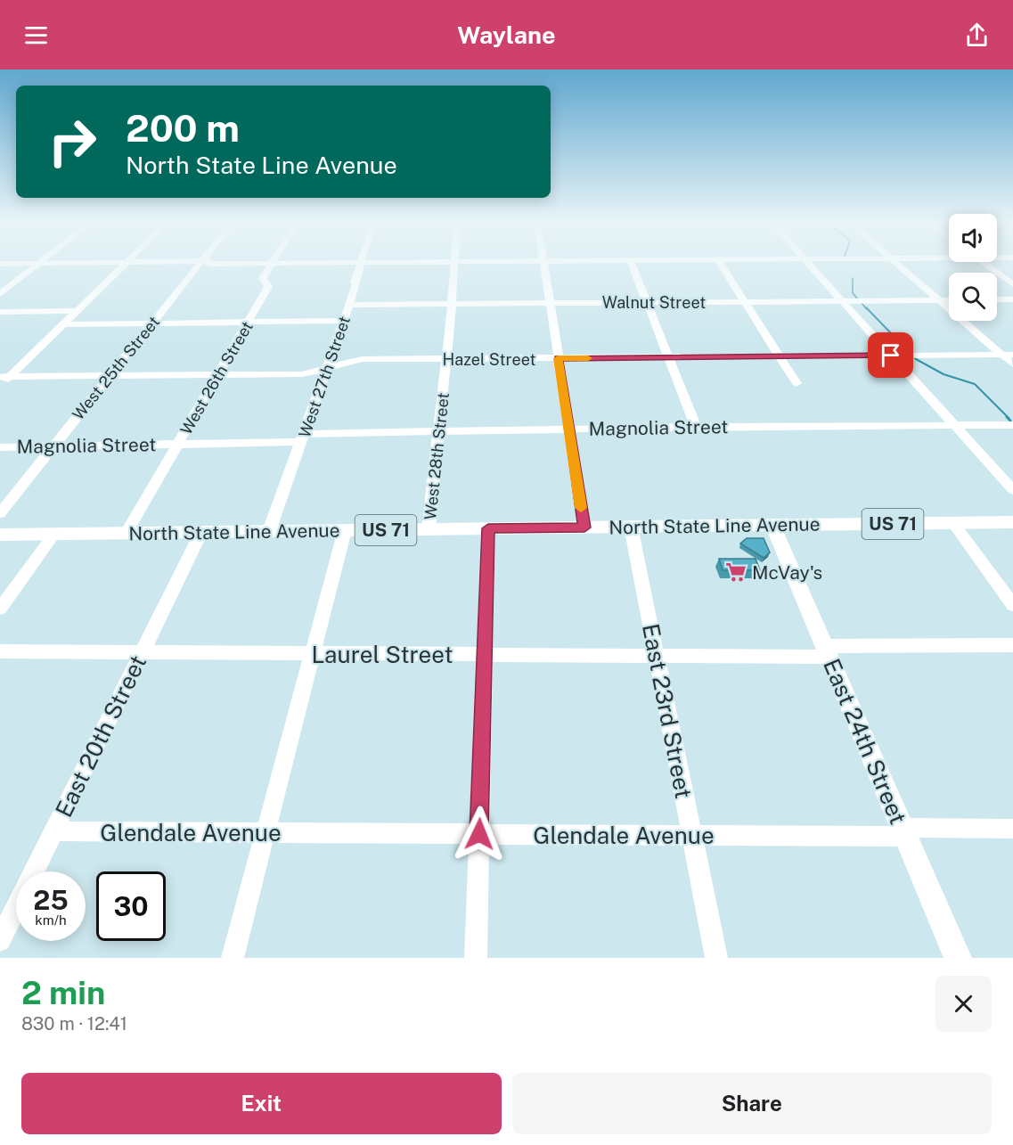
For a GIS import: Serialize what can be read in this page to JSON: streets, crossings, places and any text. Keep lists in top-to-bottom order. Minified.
{"streets":{"main road":["US 71","North State Line Avenue","East 24th Street"],"street":["Walnut Street","Hazel Street","West 25th Street","West 27th Street","West 26th Street","Magnolia Street","West 28th Street","Laurel Street","East 23rd Street","East 20th Street","Glendale Avenue"]},"crossings":[["Walnut Street","West 27th Street"],["Walnut Street","West 28th Street"],["Hazel Street","West 25th Street"],["Hazel Street","West 27th Street"],["Hazel Street","West 26th Street"],["Hazel Street","West 28th Street"],["West 25th Street","Magnolia Street"],["West 27th Street","Magnolia Street"],["West 27th Street","North State Line Avenue"],["West 26th Street","Magnolia Street"],["West 26th Street","North State Line Avenue"],["Magnolia Street","West 28th Street"],["West 28th Street","North State Line Avenue"],["North State Line Avenue","East 23rd Street"],["North State Line Avenue","East 20th Street"],["North State Line Avenue","East 24th Street"],["Laurel Street","East 23rd Street"],["Laurel Street","East 20th Street"],["Laurel Street","East 24th Street"],["East 23rd Street","Glendale Avenue"],["East 20th Street","Glendale Avenue"],["East 24th Street","Glendale Avenue"]],"places":{"supermarket":["McVay's"]},"page":{"header":"Waylane","turn":["200 m","North State Line Avenue"],"speed":"25 km/h","limit":"30","heading":["2 min","830 m · 12:41"],"buttons":["Exit","Share"]}}
